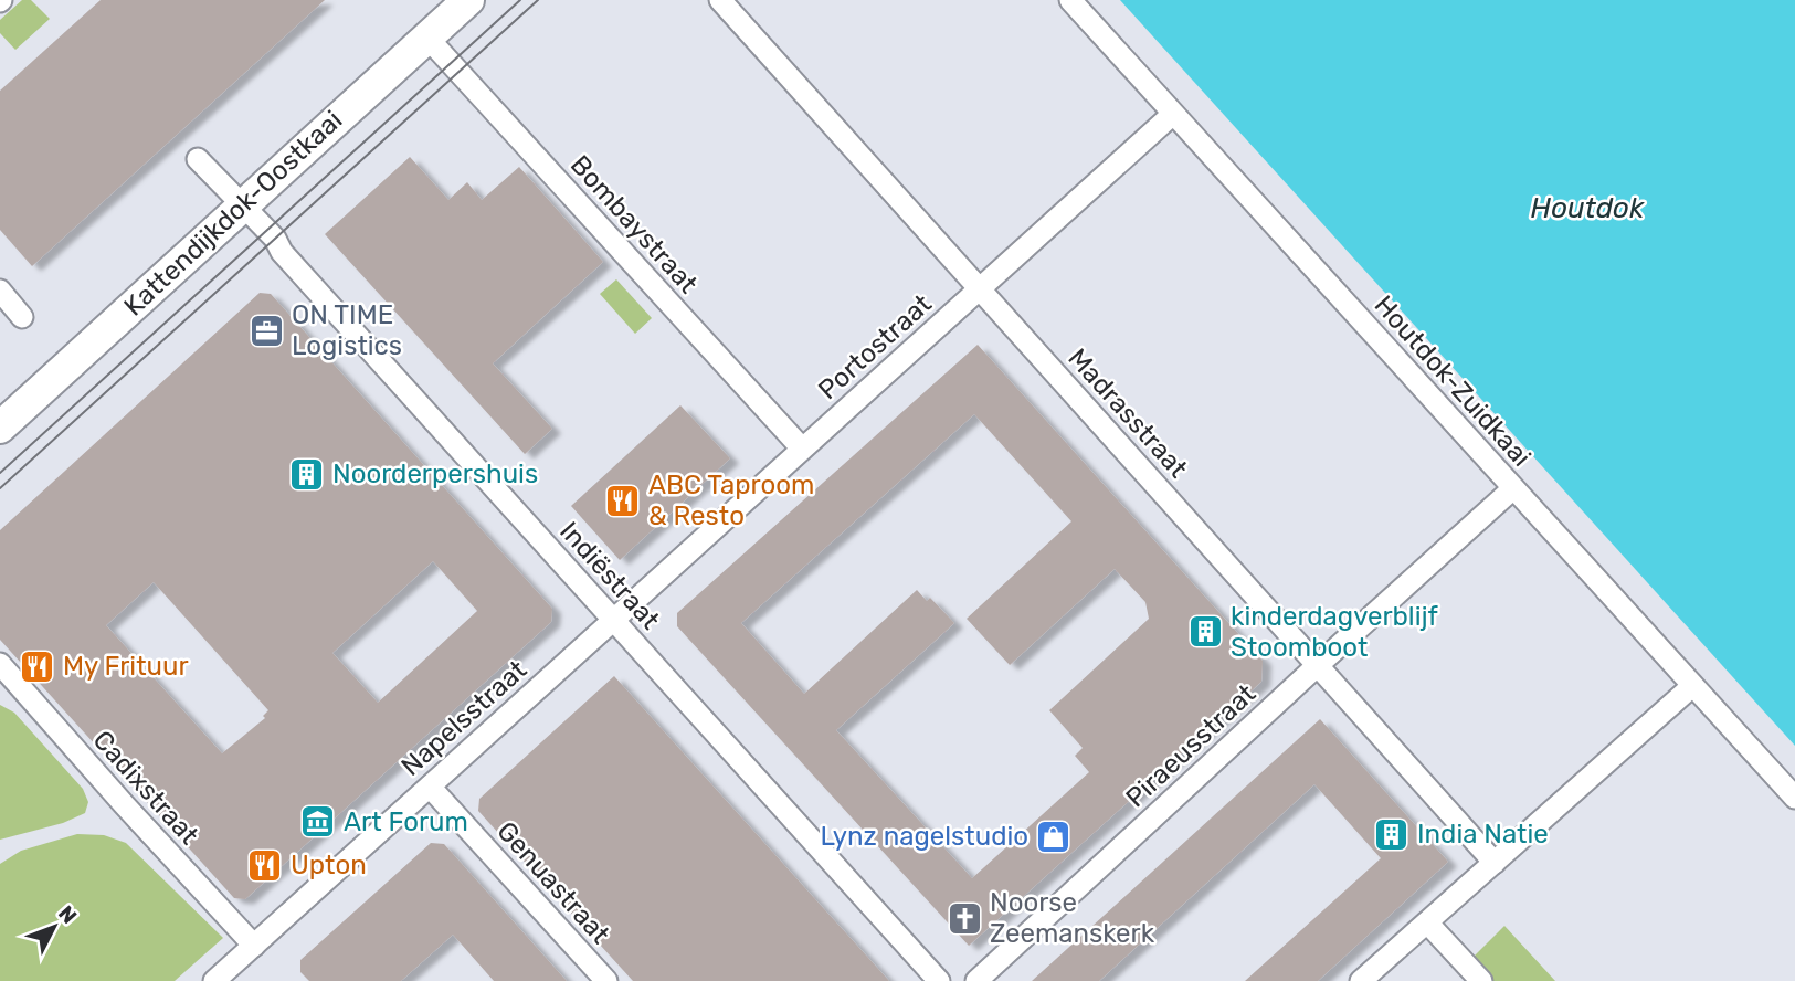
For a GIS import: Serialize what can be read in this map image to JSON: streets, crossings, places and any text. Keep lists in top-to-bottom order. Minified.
{"streets":{"street":["Kattendijkdok-Oostkaai","Bombaystraat","Portostraat","Houtdok-Zuidkaai","Madrasstraat","Indiëstraat","Napelsstraat","Piraeusstraat","Cadixstraat","Genuastraat"]},"crossings":[["Kattendijkdok-Oostkaai","Bombaystraat"],["Kattendijkdok-Oostkaai","Indiëstraat"],["Bombaystraat","Portostraat"],["Portostraat","Houtdok-Zuidkaai"],["Portostraat","Madrasstraat"],["Portostraat","Indiëstraat"],["Portostraat","Napelsstraat"],["Houtdok-Zuidkaai","Piraeusstraat"],["Madrasstraat","Piraeusstraat"],["Indiëstraat","Napelsstraat"],["Napelsstraat","Cadixstraat"],["Napelsstraat","Genuastraat"]],"water":["Houtdok"],"places":{"office":["ON TIME Logistics"],"building":["Noorderpershuis","kinderdagverblijf Stoomboot","India Natie"],"restaurant":["ABC Taproom & Resto","My Frituur","Upton"],"museum":["Art Forum"],"shop":["Lynz nagelstudio"],"church":["Noorse Zeemanskerk"]},"north":"top right"}
